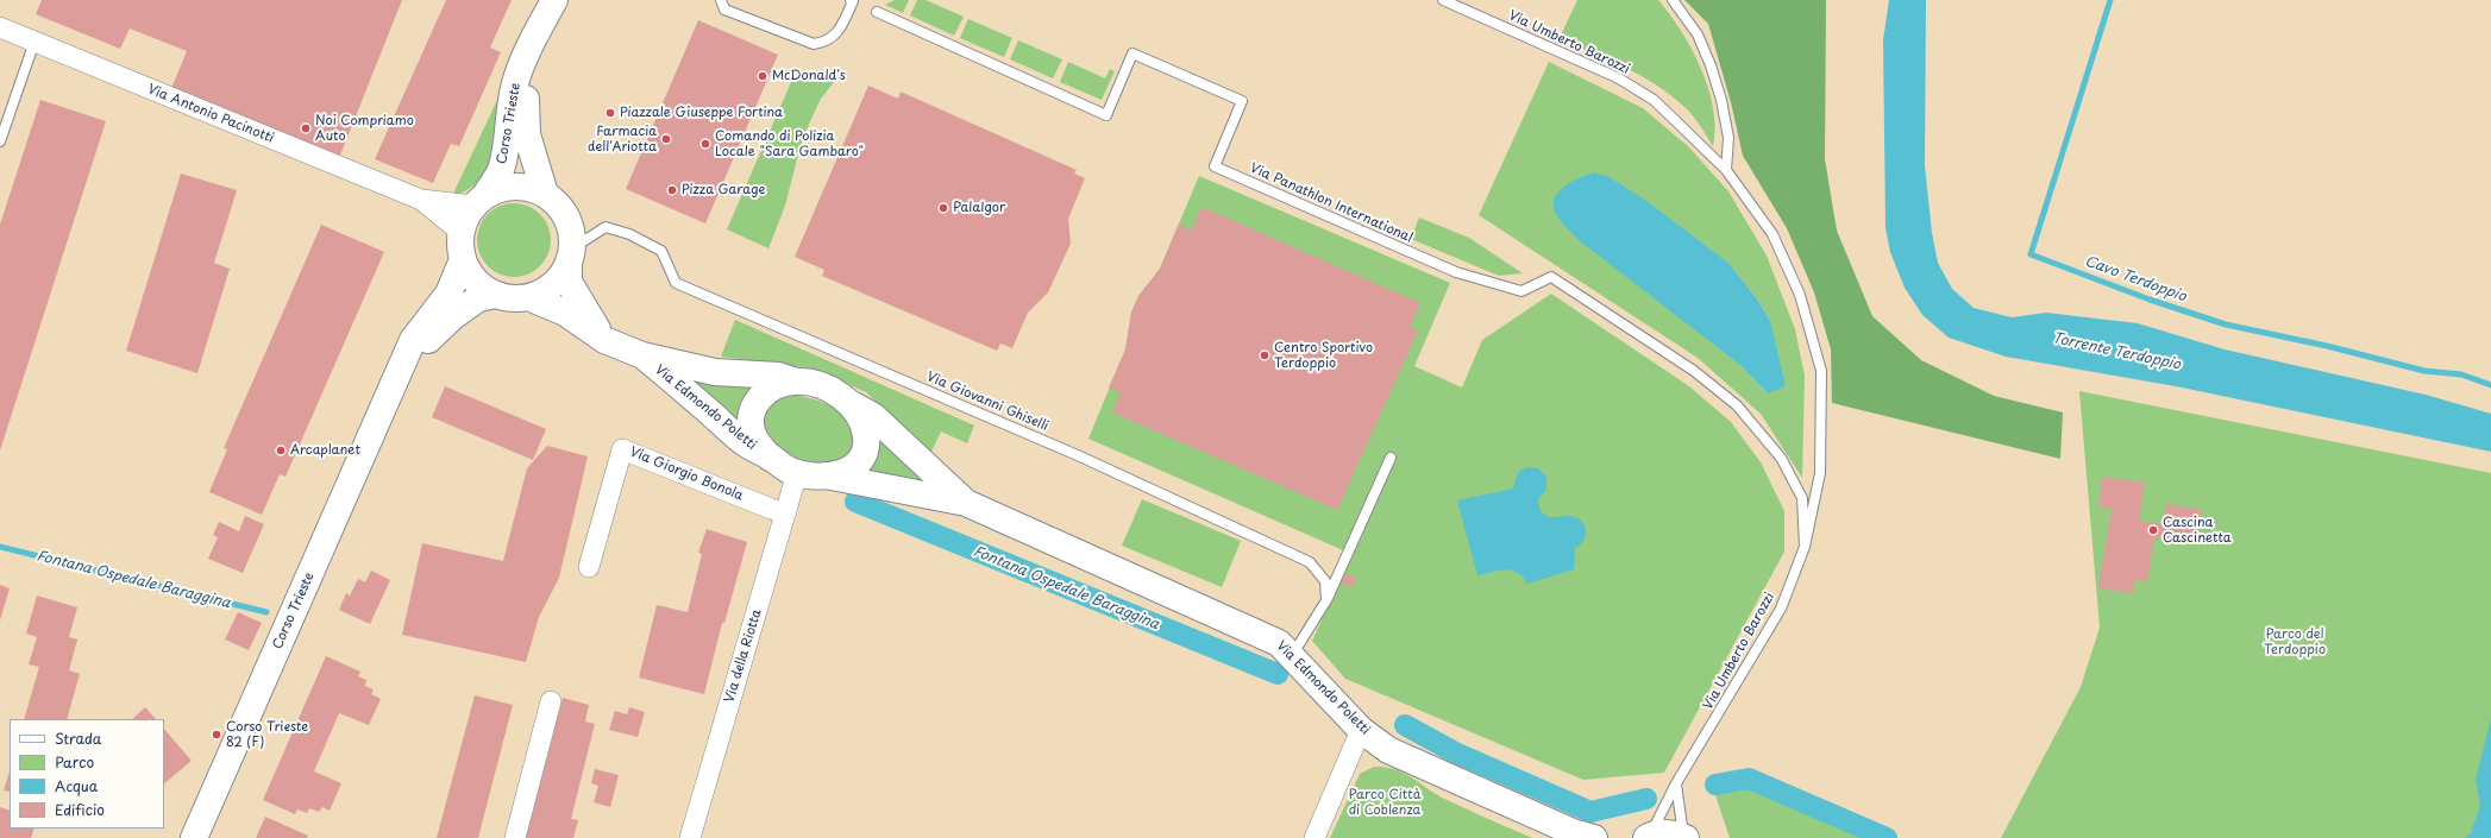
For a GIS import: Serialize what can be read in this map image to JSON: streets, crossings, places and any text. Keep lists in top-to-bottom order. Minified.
{"streets":{"street":["Via Antonio Pacinotti","Corso Trieste","Via Edmondo Poletti","Via Giorgio Bonola","Via della Riotta"],"lane":["Via Umberto Barozzi","Via Panathlon International","Via Giovanni Ghiselli"]},"crossings":[["Via Umberto Barozzi","Via Panathlon International"],["Via Antonio Pacinotti","Corso Trieste"],["Via Antonio Pacinotti","Via Giovanni Ghiselli"],["Via Antonio Pacinotti","Via Edmondo Poletti"],["Corso Trieste","Via Giovanni Ghiselli"],["Corso Trieste","Via Edmondo Poletti"],["Via Giovanni Ghiselli","Via Edmondo Poletti"],["Via Edmondo Poletti","Via della Riotta"],["Via Giorgio Bonola","Via della Riotta"]],"water":["Cavo Terdoppio","Torrente Terdoppio","Fontana Ospedale Baraggina"],"parks":["Parco del Terdoppio","Parco Città di Coblenza"],"places":["McDonald's","Piazzale Giuseppe Fortina","Noi Compriamo Auto","Farmacia dell'Ariotta","Comando di Polizia Locale \"Sara Gambaro\"","Pizza Garage","PalaIgor","Centro Sportivo Terdoppio","Arcaplanet","Cascina Cascinetta","Corso Trieste 82 (F)"],"legend":["Strada","Parco","Acqua","Edificio"]}
